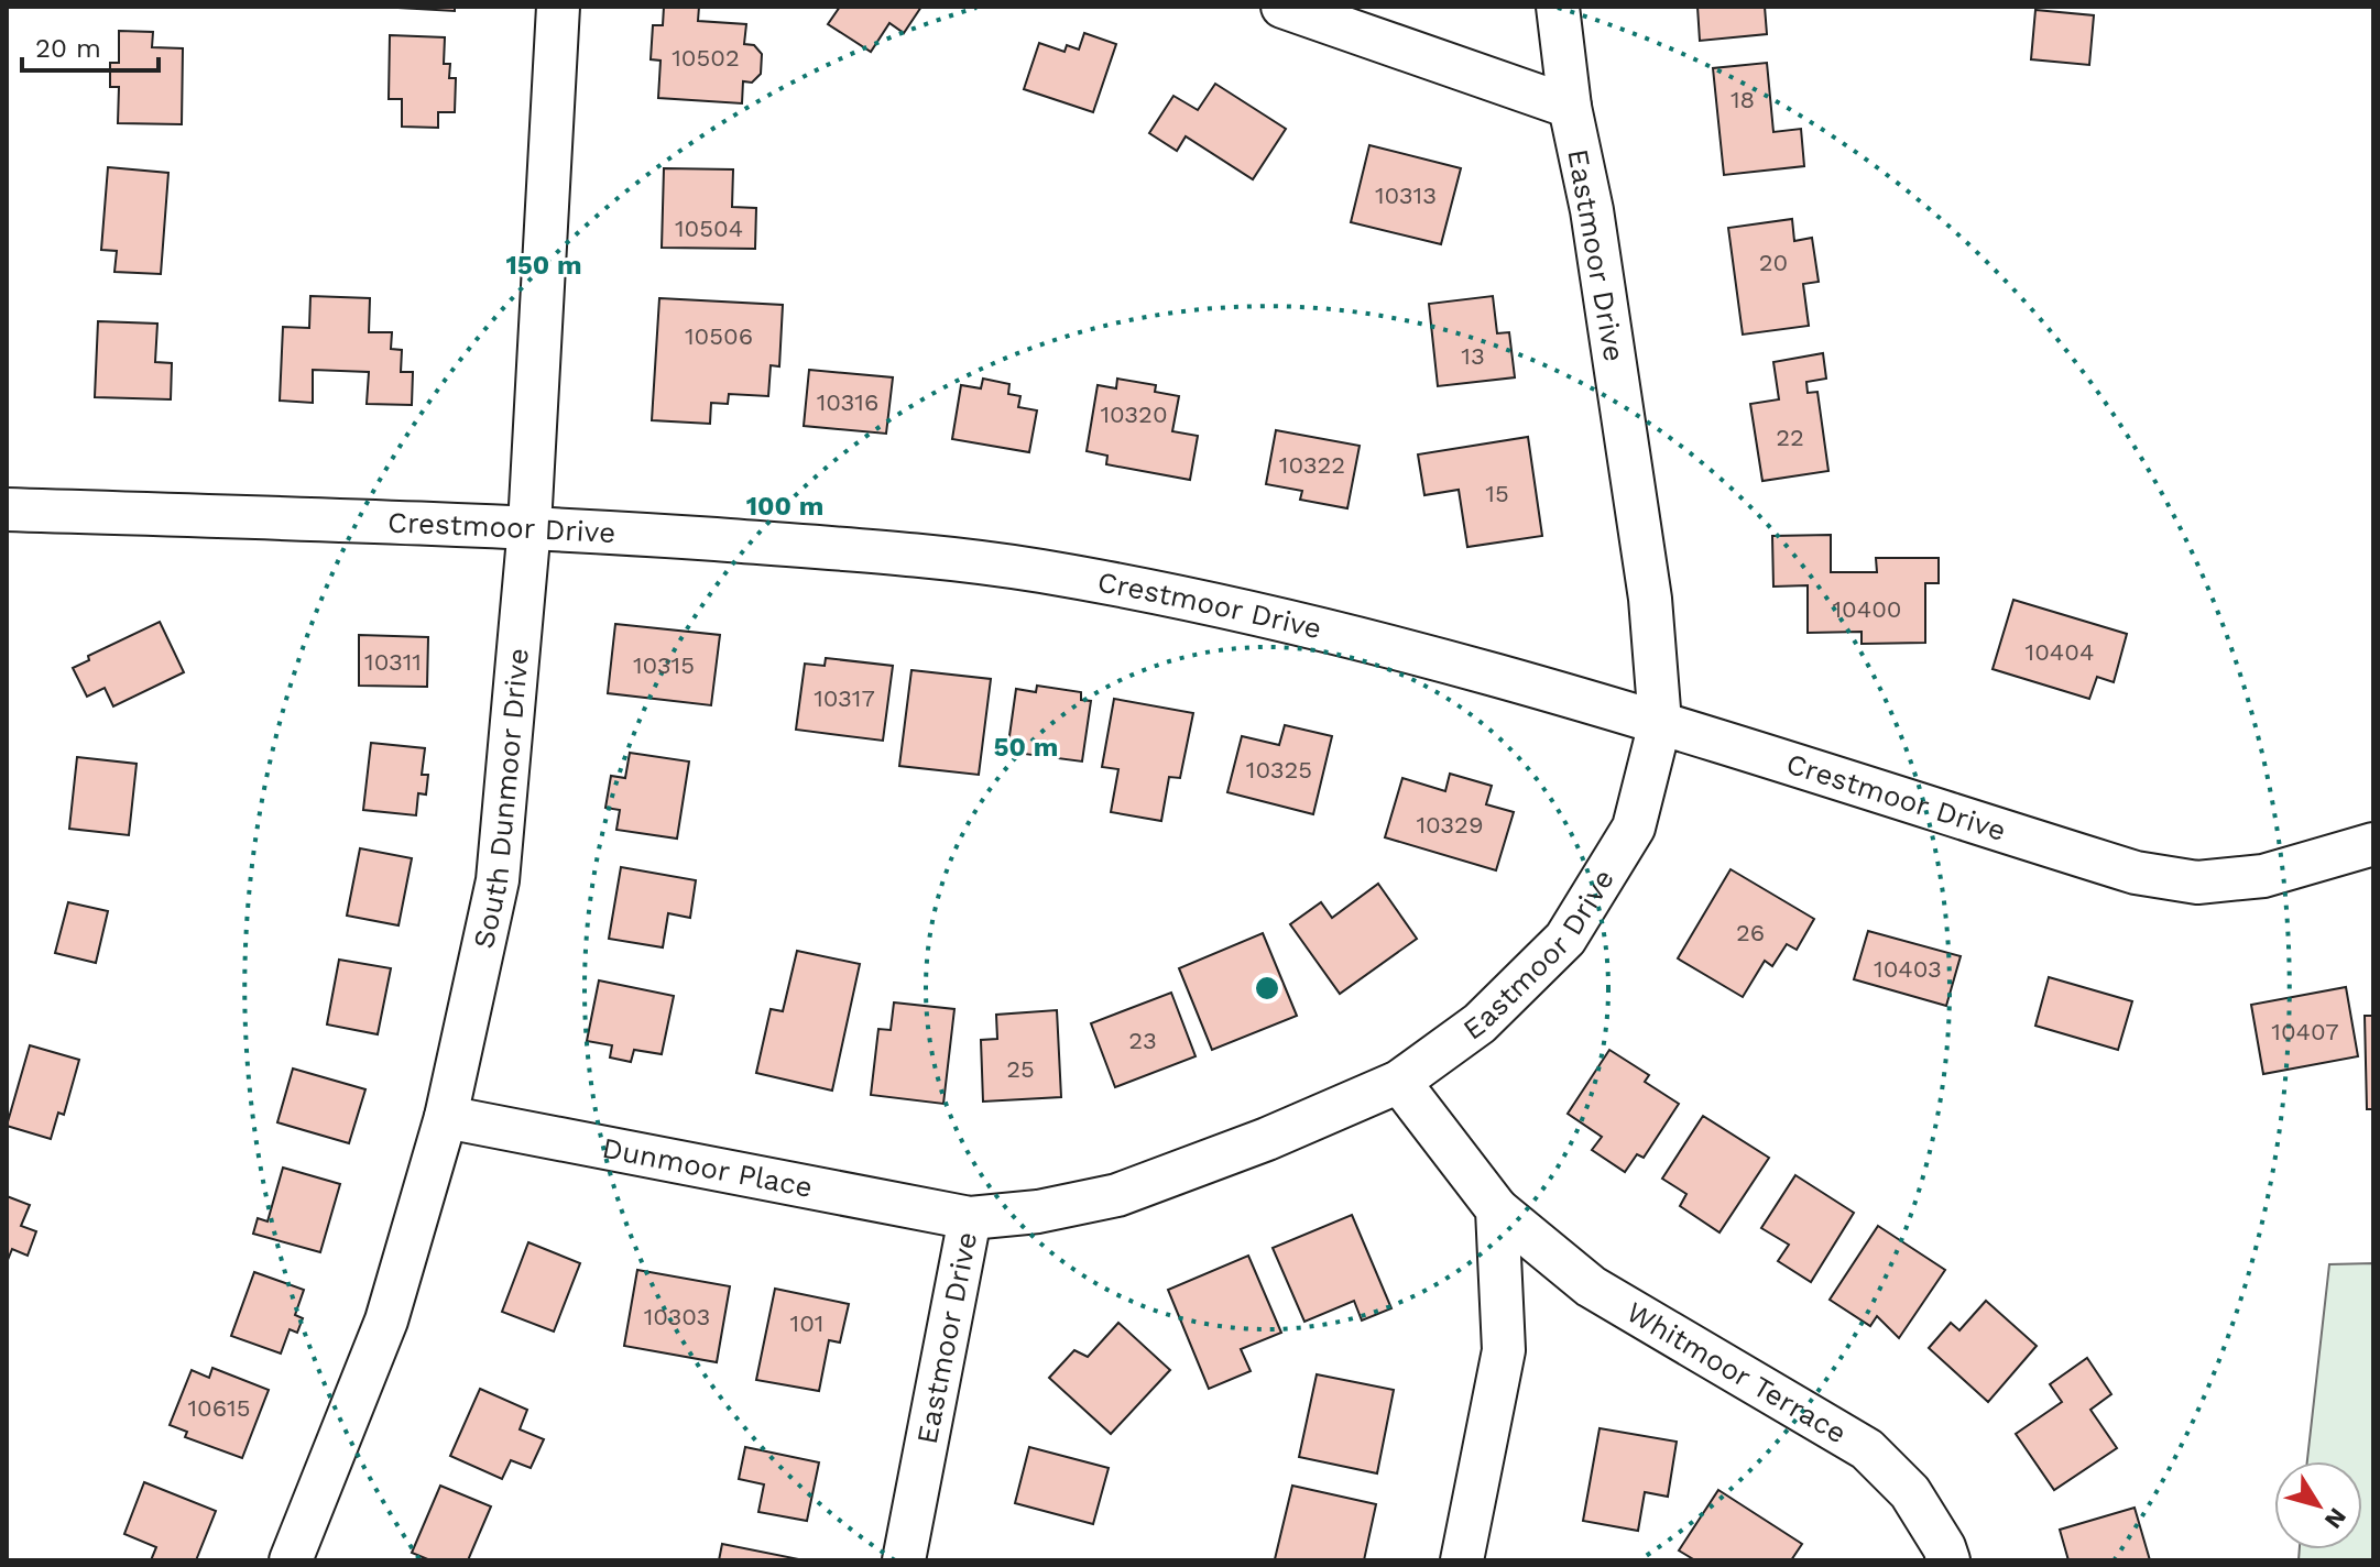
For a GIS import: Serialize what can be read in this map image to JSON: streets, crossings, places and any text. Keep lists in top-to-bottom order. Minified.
{"streets":{"street":["Eastmoor Drive","Crestmoor Drive","South Dunmoor Drive","Dunmoor Place","Whitmoor Terrace"]},"crossings":[["Eastmoor Drive","Crestmoor Drive"],["Eastmoor Drive","Dunmoor Place"],["Eastmoor Drive","Whitmoor Terrace"],["Crestmoor Drive","South Dunmoor Drive"],["South Dunmoor Drive","Dunmoor Place"]],"house_numbers":["10502","18","10313","10504","20","10506","13","10316","10320","22","10322","15","10400","10404","10311","10315","10317","10325","10329","26","10403","10407","23","25","10303","101","10615"],"scale_bar":"20 m","north":"bottom right","rings":["150 m","100 m","50 m"]}
